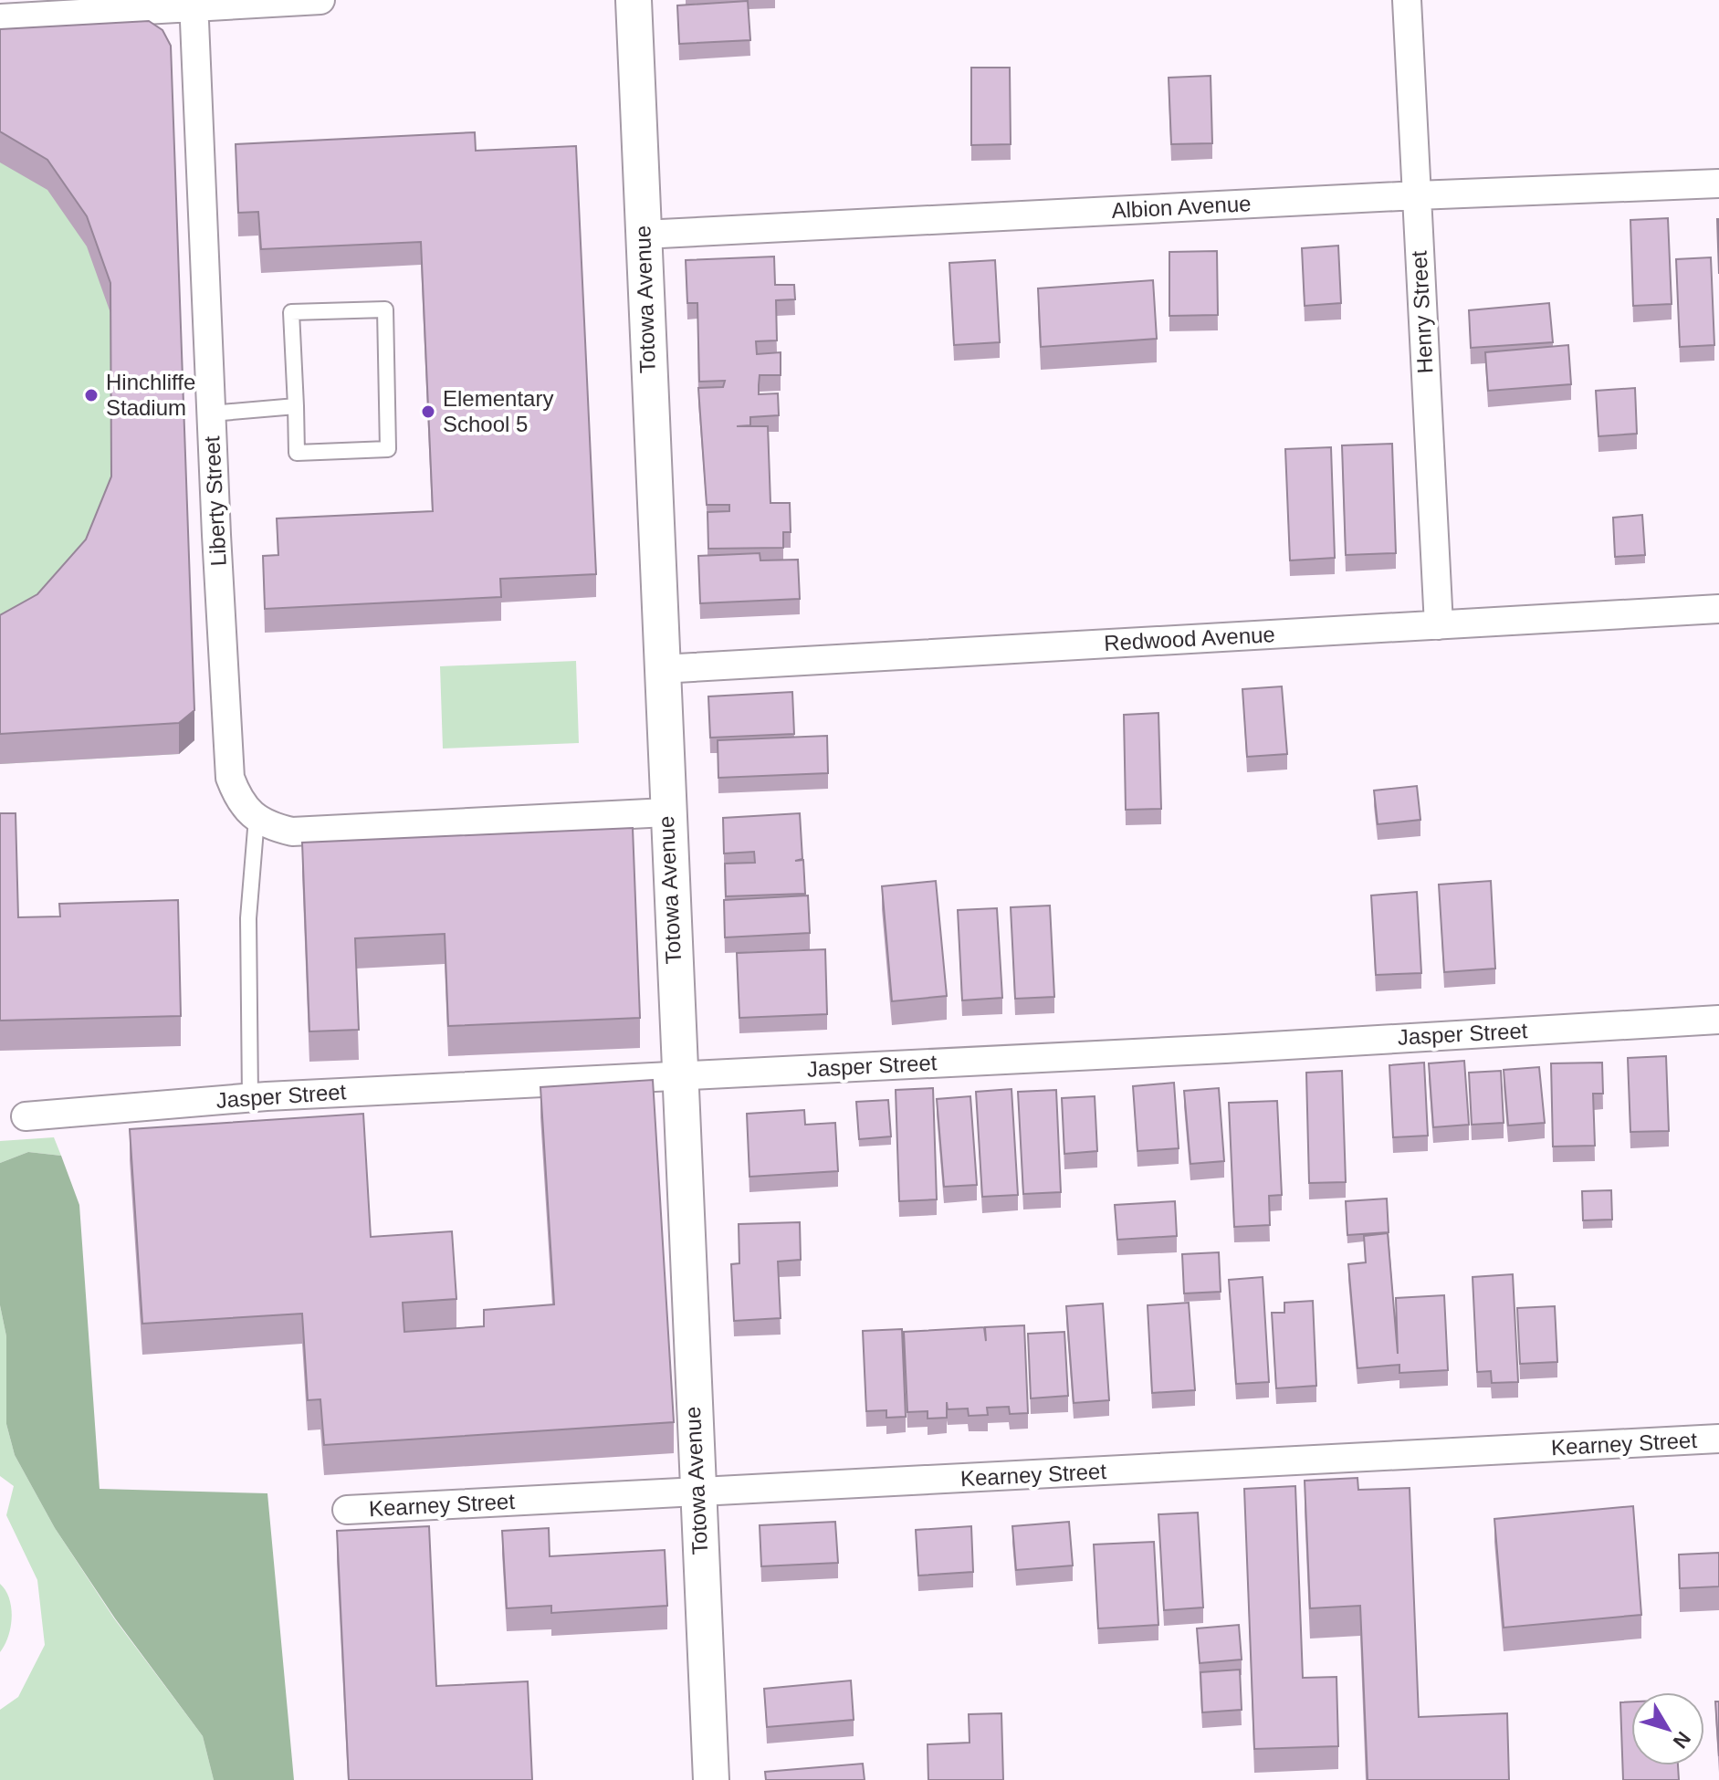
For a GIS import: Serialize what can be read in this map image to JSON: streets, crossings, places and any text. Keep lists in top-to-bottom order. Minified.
{"streets":{"street":["Albion Avenue","Totowa Avenue","Henry Street","Liberty Street","Redwood Avenue","Jasper Street","Kearney Street"]},"crossings":[["Albion Avenue","Totowa Avenue"],["Albion Avenue","Henry Street"],["Totowa Avenue","Redwood Avenue"],["Totowa Avenue","Jasper Street"],["Totowa Avenue","Kearney Street"],["Henry Street","Redwood Avenue"]],"places":["Hinchliffe Stadium","Elementary School 5"],"north":"bottom right"}
